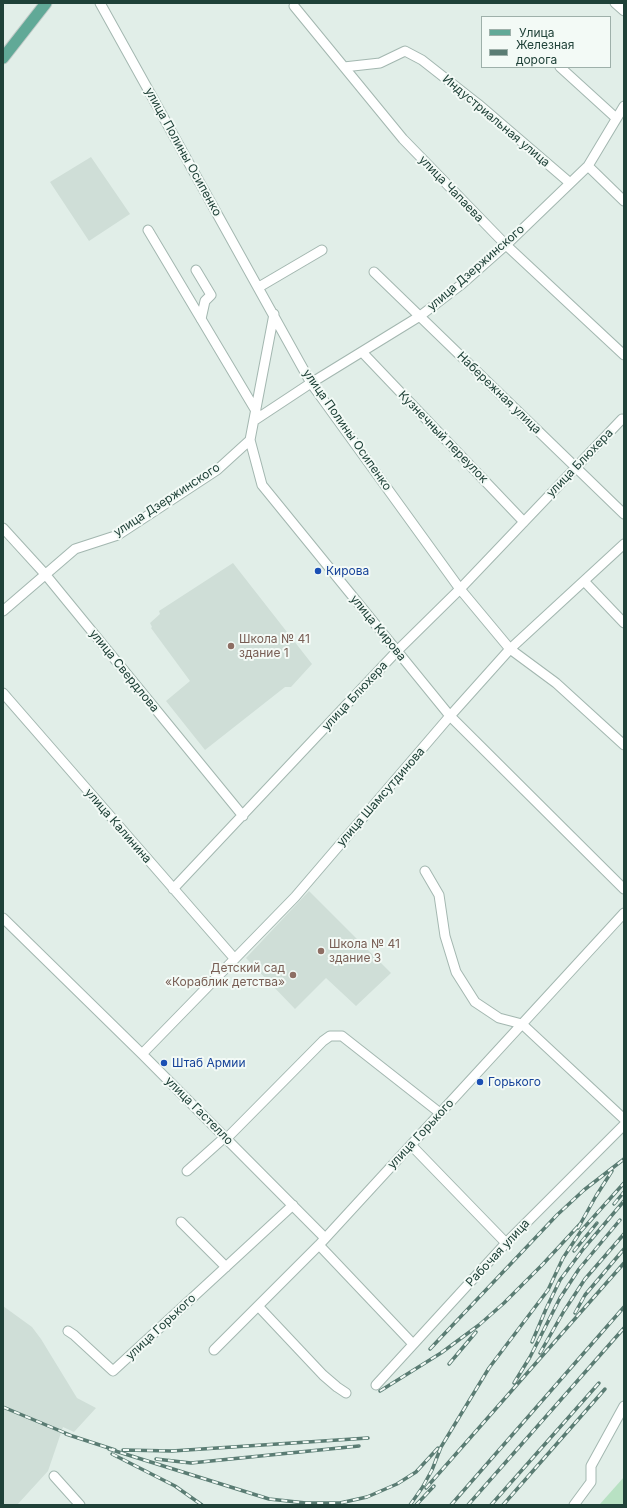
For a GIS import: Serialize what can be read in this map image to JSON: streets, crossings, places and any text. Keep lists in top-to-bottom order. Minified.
{"streets":{"street":["Индустриальная улица","улица Полины Осипенко","улица Чапаева","улица Дзержинского","Набережная улица","Кузнечный переулок","улица Блюхера","улица Кирова","улица Свердлова","улица Шамсутдинова","улица Калинина","улица Гастелло","улица Горького","Рабочая улица"]},"crossings":[["Индустриальная улица","улица Чапаева"],["Индустриальная улица","улица Дзержинского"],["улица Полины Осипенко","улица Дзержинского"],["улица Полины Осипенко","улица Блюхера"],["улица Полины Осипенко","улица Кирова"],["улица Полины Осипенко","улица Шамсутдинова"],["улица Чапаева","улица Дзержинского"],["улица Дзержинского","Набережная улица"],["улица Дзержинского","Кузнечный переулок"],["улица Дзержинского","улица Кирова"],["улица Дзержинского","улица Свердлова"],["Набережная улица","улица Блюхера"],["Кузнечный переулок","улица Блюхера"],["улица Блюхера","улица Кирова"],["улица Блюхера","улица Свердлова"],["улица Блюхера","улица Калинина"],["улица Кирова","улица Шамсутдинова"],["улица Шамсутдинова","улица Калинина"],["улица Шамсутдинова","улица Гастелло"],["улица Гастелло","улица Горького"]],"places":["Кирова","Школа № 41 здание 1","Школа № 41 здание 3","Детский сад «Кораблик детства»","Штаб Армии","Горького"],"legend":["Улица","Железная дорога"]}
